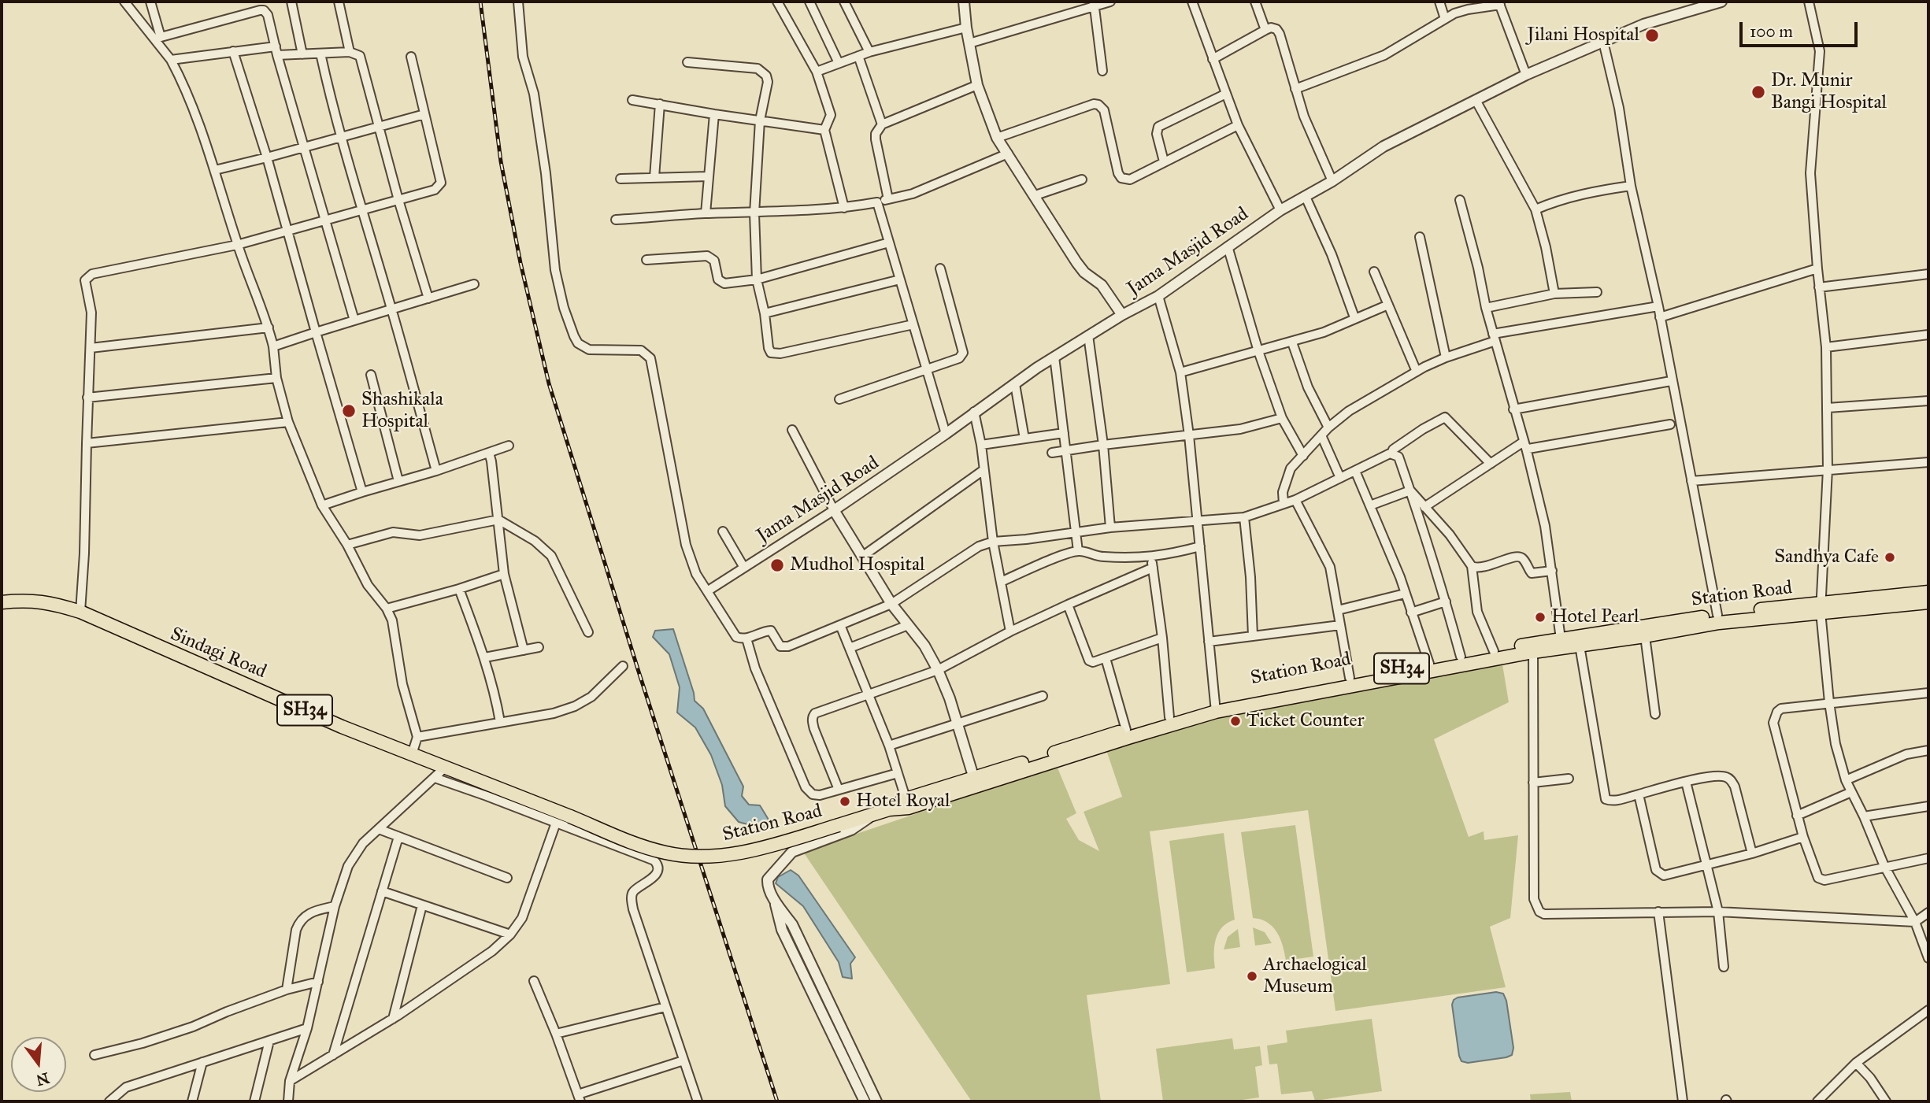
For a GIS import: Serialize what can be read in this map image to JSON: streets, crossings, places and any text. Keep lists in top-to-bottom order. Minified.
{"streets":{"main road":["Station Road","Sindagi Road","SH34"],"street":["Jama Masjid Road"]},"crossings":[["Station Road","Sindagi Road"]],"places":["Jilani Hospital","Dr. Munir Bangi Hospital","Shashikala Hospital","Sandhya Cafe","Mudhol Hospital","Hotel Pearl","Ticket Counter","Hotel Royal","Archaelogical Museum"],"scale_bar":"100 m","north":"bottom"}
